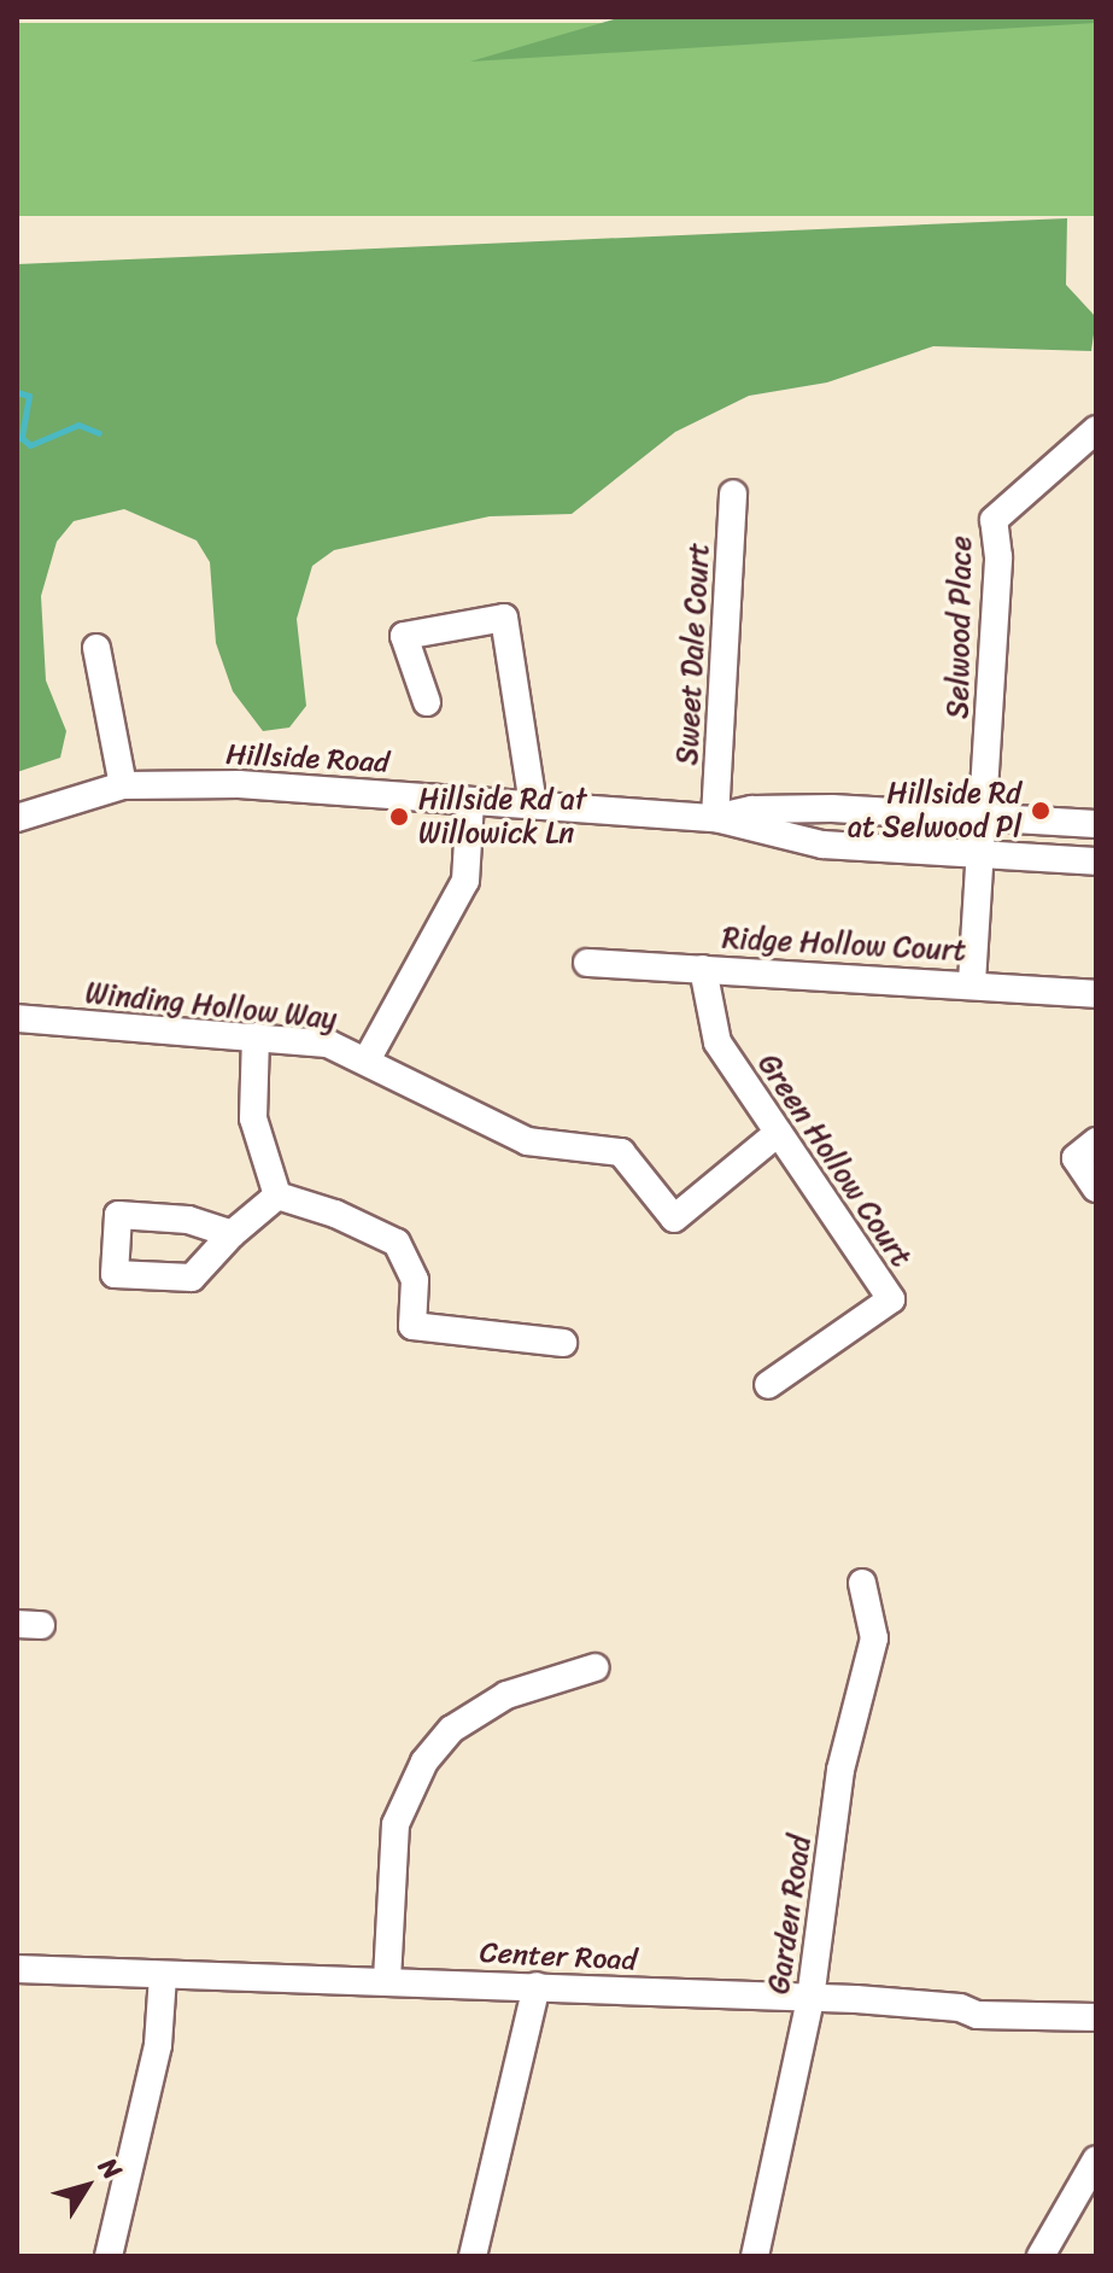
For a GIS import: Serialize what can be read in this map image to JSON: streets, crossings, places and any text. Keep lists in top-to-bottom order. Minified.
{"streets":{"street":["Selwood Place","Sweet Dale Court","Hillside Road","Ridge Hollow Court","Winding Hollow Way","Green Hollow Court","Garden Road","Center Road"]},"crossings":[["Selwood Place","Hillside Road"],["Selwood Place","Ridge Hollow Court"],["Sweet Dale Court","Hillside Road"],["Ridge Hollow Court","Green Hollow Court"],["Winding Hollow Way","Green Hollow Court"],["Garden Road","Center Road"]],"places":["Hillside Rd at Selwood Pl","Hillside Rd at Willowick Ln"],"north":"top right"}
